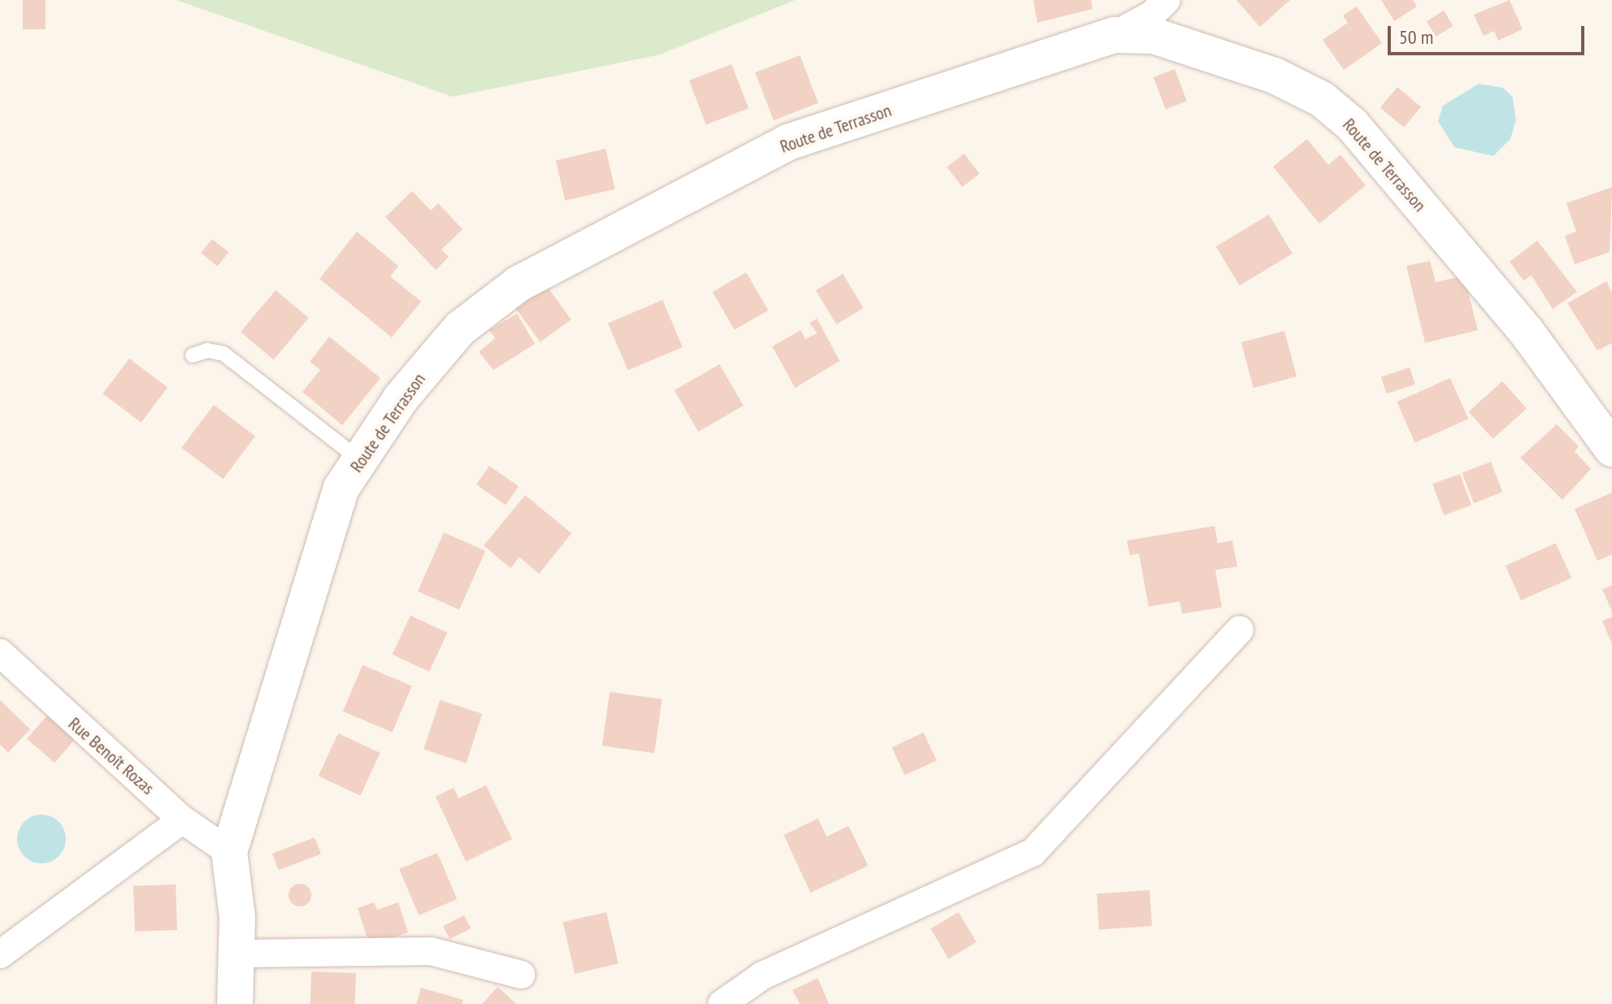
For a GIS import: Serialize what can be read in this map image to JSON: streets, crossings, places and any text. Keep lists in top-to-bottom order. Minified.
{"streets":{"street":["Route de Terrasson","Rue Benoît Rozas"]},"crossings":[["Route de Terrasson","Rue Benoît Rozas"]],"scale_bar":"50 m"}
